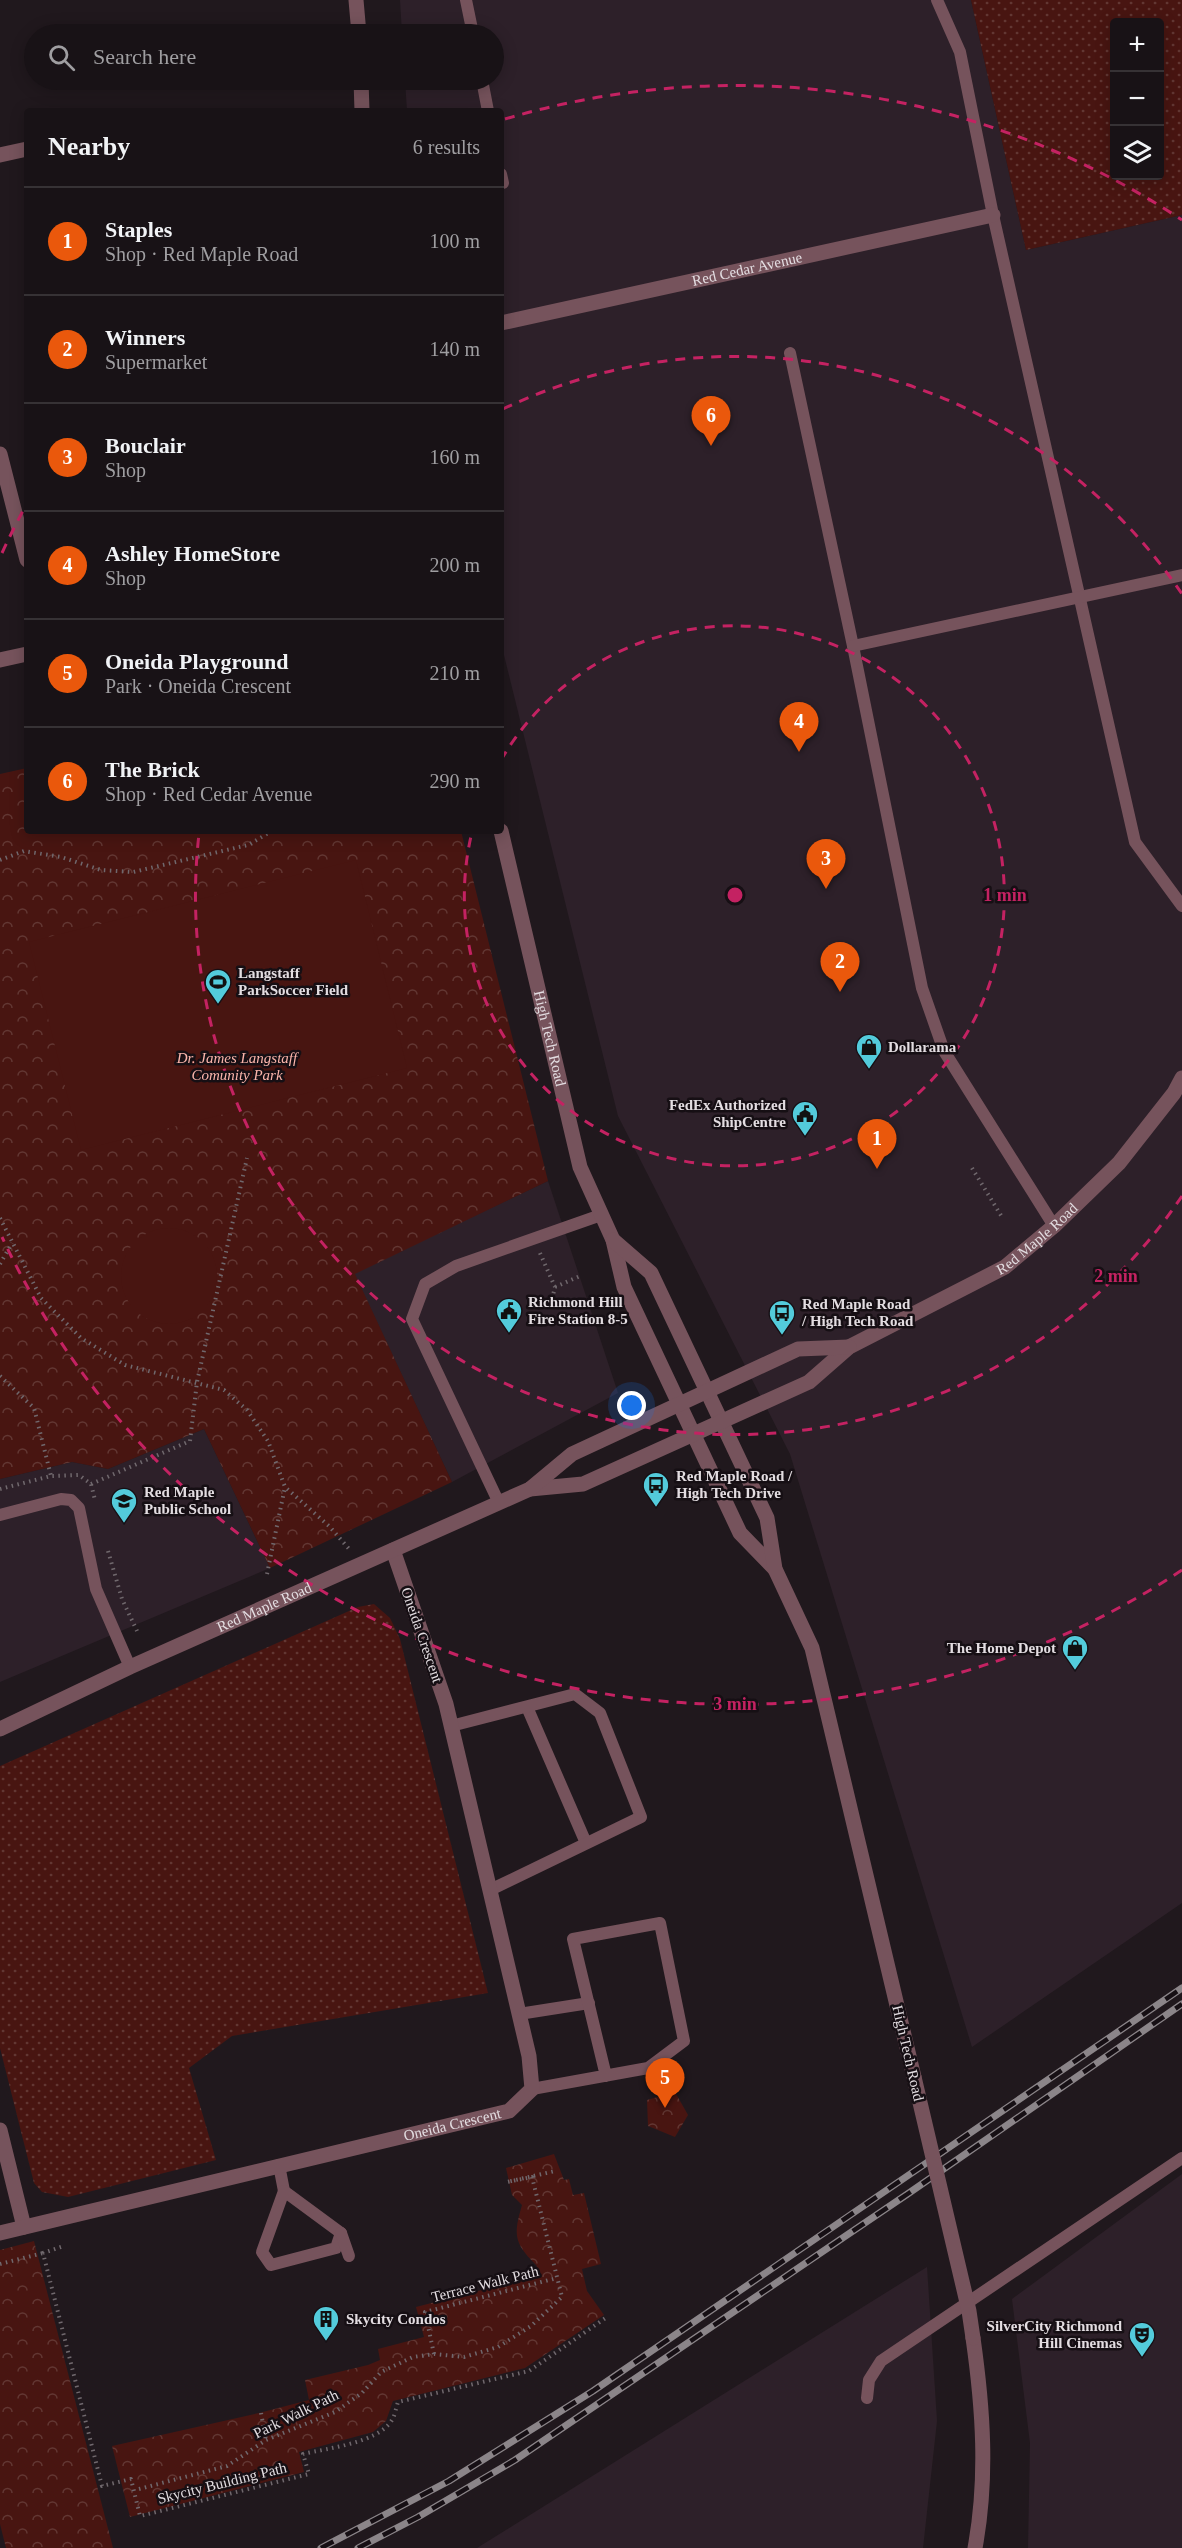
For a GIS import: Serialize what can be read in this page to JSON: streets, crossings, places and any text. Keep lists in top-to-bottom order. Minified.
{"streets":{"street":["Red Cedar Avenue","High Tech Road","Red Maple Road","Oneida Crescent"],"path":["Terrace Walk Path","Park Walk Path","Skycity Building Path"]},"crossings":[["High Tech Road","Red Maple Road"],["Red Maple Road","Oneida Crescent"],["Terrace Walk Path","Park Walk Path"]],"parks":["Dr. James Langstaff Comunity Park"],"places":{"sports":["Langstaff ParkSoccer Field"],"shop":["Dollarama","The Home Depot"],"public building":["FedEx Authorized ShipCentre","Richmond Hill Fire Station 8-5"],"bus stop":["Red Maple Road / High Tech Road","Red Maple Road / High Tech Drive"],"school or university":["Red Maple Public School"],"building":["Skycity Condos"],"theatre":["SilverCity Richmond Hill Cinemas"]},"page":{"map_buttons":["+","−"],"search":"Search here","heading":["Nearby","6 results"],"list":[{"mark":"1","name":"Staples","note":"Shop · Red Maple Road","value":"100 m"},{"mark":"2","name":"Winners","note":"Supermarket","value":"140 m"},{"mark":"3","name":"Bouclair","note":"Shop","value":"160 m"},{"mark":"4","name":"Ashley HomeStore","note":"Shop","value":"200 m"},{"mark":"5","name":"Oneida Playground","note":"Park · Oneida Crescent","value":"210 m"},{"mark":"6","name":"The Brick","note":"Shop · Red Cedar Avenue","value":"290 m"}],"pins":["6","4","3","2","1","5"]},"rings":["1 min","2 min","3 min"]}
